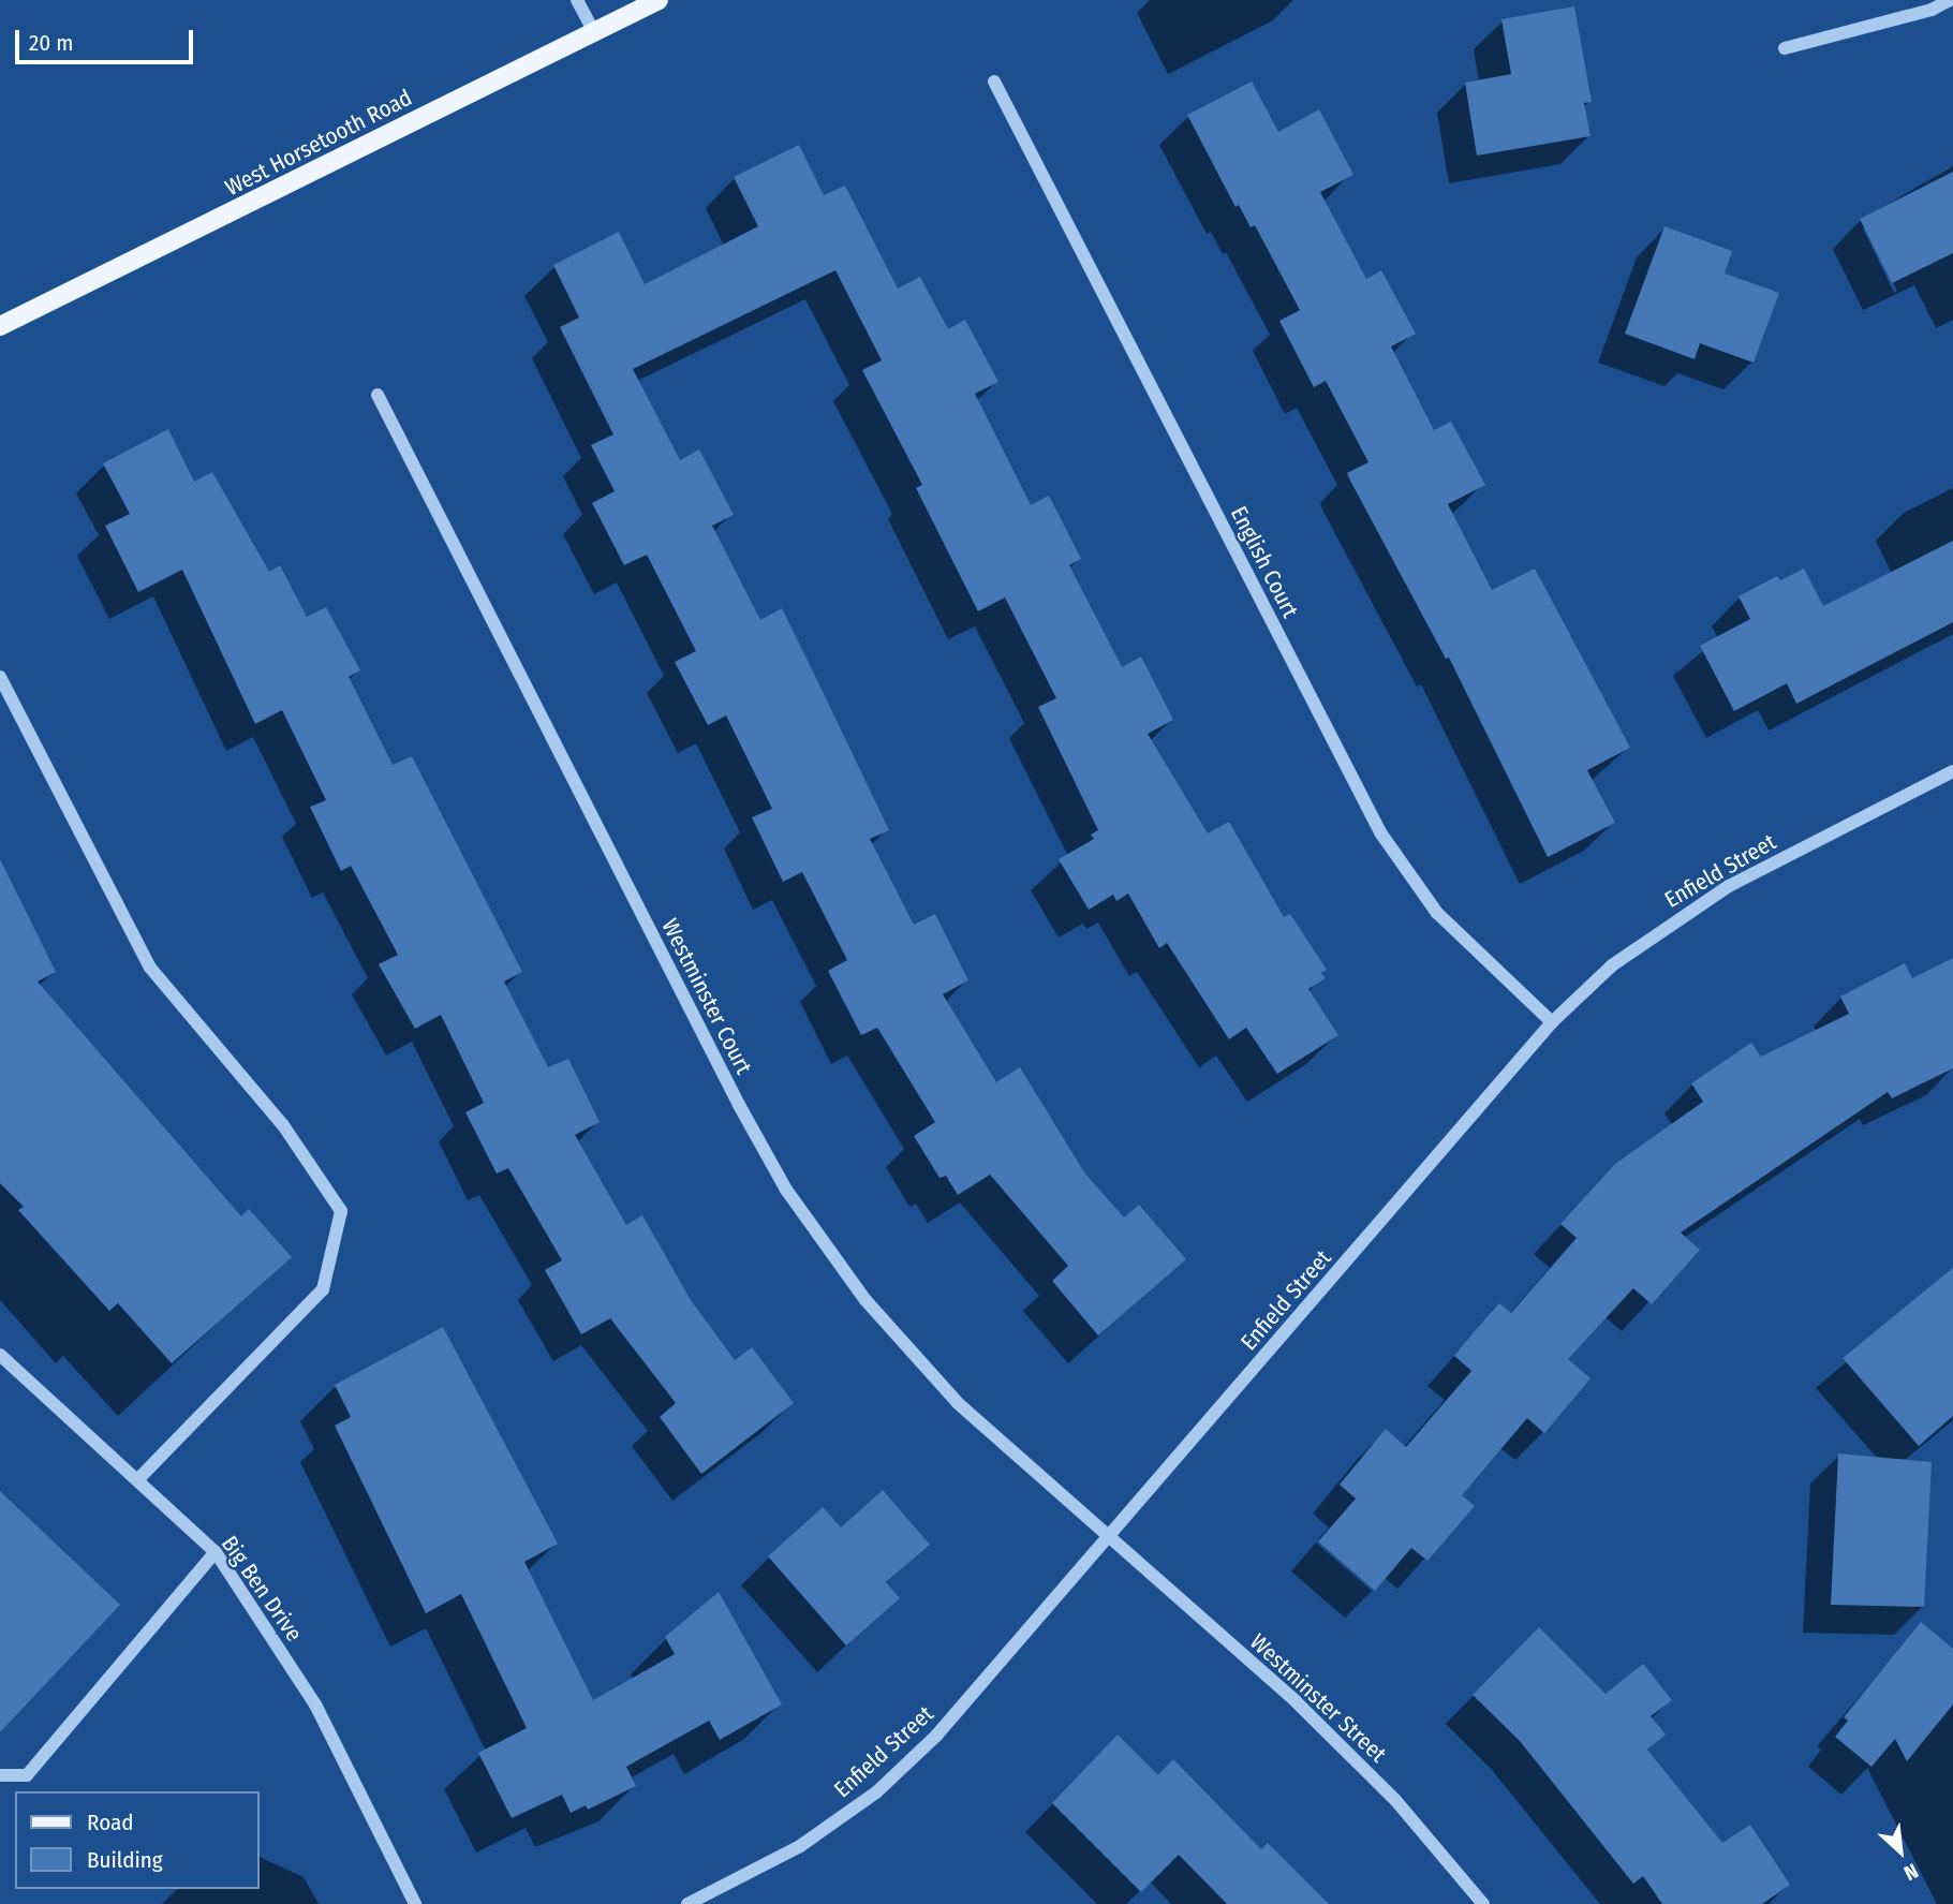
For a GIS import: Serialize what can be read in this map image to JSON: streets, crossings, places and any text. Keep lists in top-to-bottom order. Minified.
{"streets":{"main road":["West Horsetooth Road"],"street":["English Court","Enfield Street","Westminster Court","Big Ben Drive","Westminster Street"]},"crossings":[["English Court","Enfield Street"],["Enfield Street","Westminster Court"],["Enfield Street","Westminster Street"],["Westminster Court","Westminster Street"]],"legend":["Road","Building"],"scale_bar":"20 m","north":"bottom right"}
